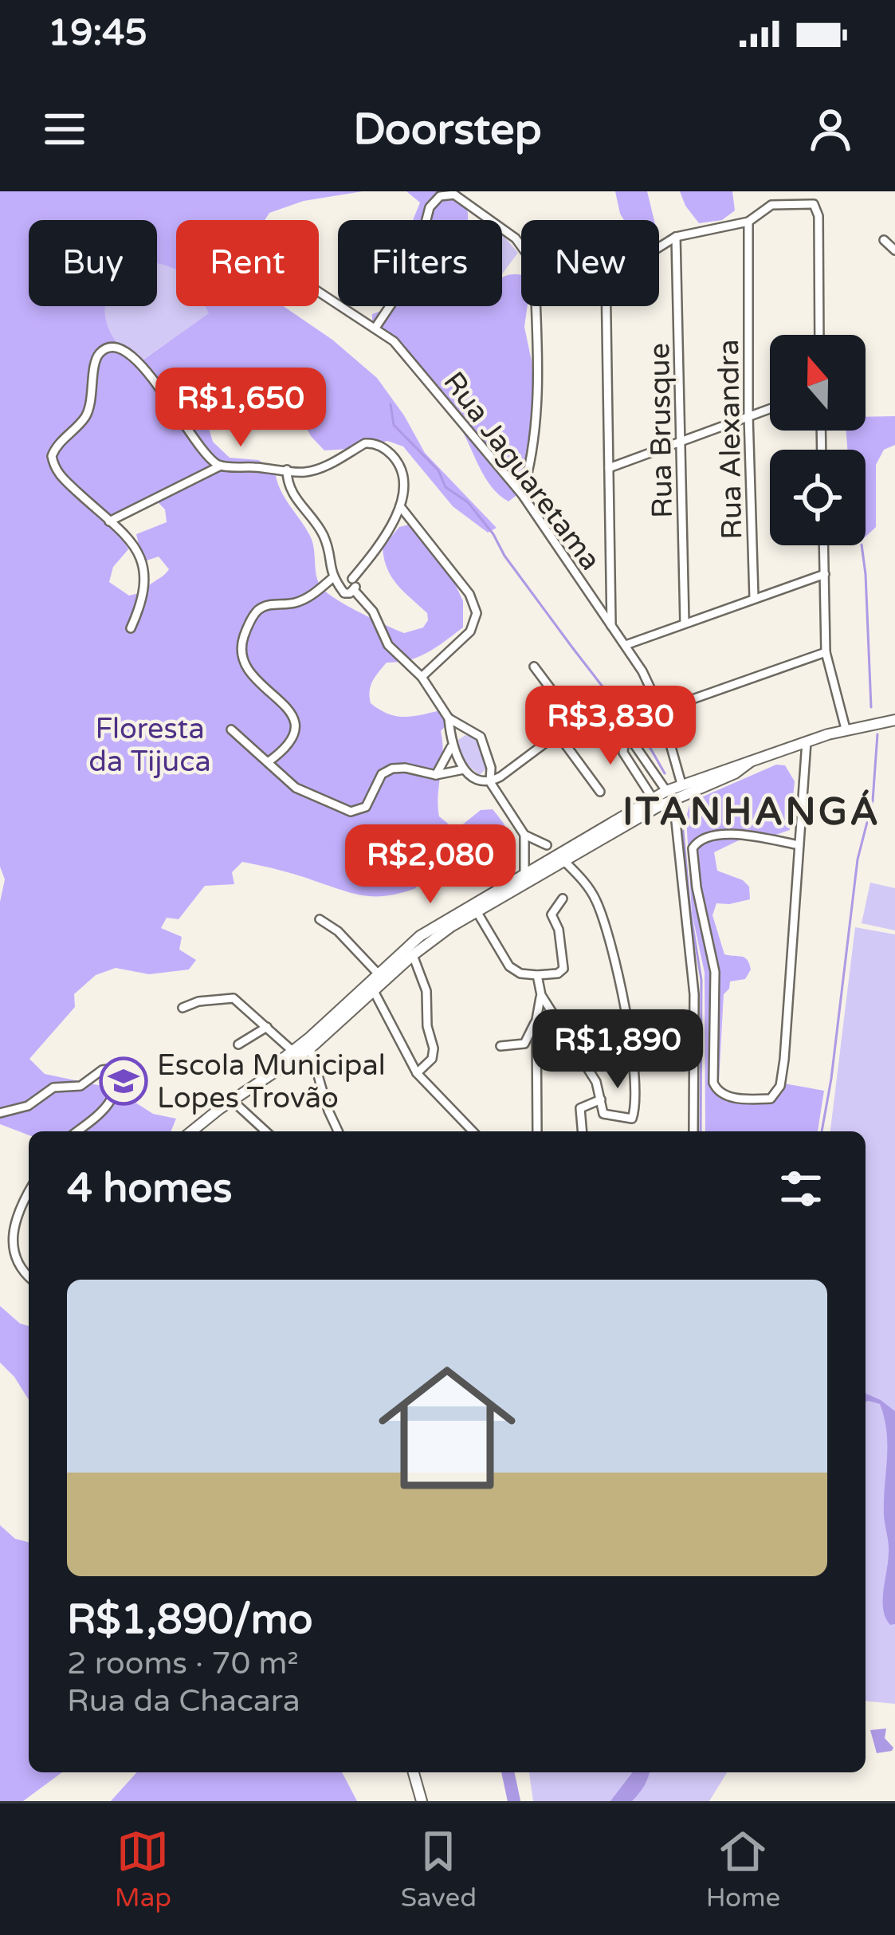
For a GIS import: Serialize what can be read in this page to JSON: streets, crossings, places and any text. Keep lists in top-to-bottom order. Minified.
{"streets":{"street":["Rua Brusque","Rua Alexandra","Rua Jaguaretama"]},"districts":["ITANHANGÁ"],"parks":["Floresta da Tijuca"],"places":{"school or university":["Escola Municipal Lopes Trovão"]},"north":"top","page":{"status":"19:45","header":"Doorstep","chip":["Buy","Rent","Filters","New"],"price":["R$1,650","R$3,830","R$2,080","R$1,890"],"heading":"4 homes","list":[{"name":"R$1,890/mo","note":"2 rooms · 70 m² · Rua da Chacara"}],"tabs":["Map","Saved","Home"]}}
